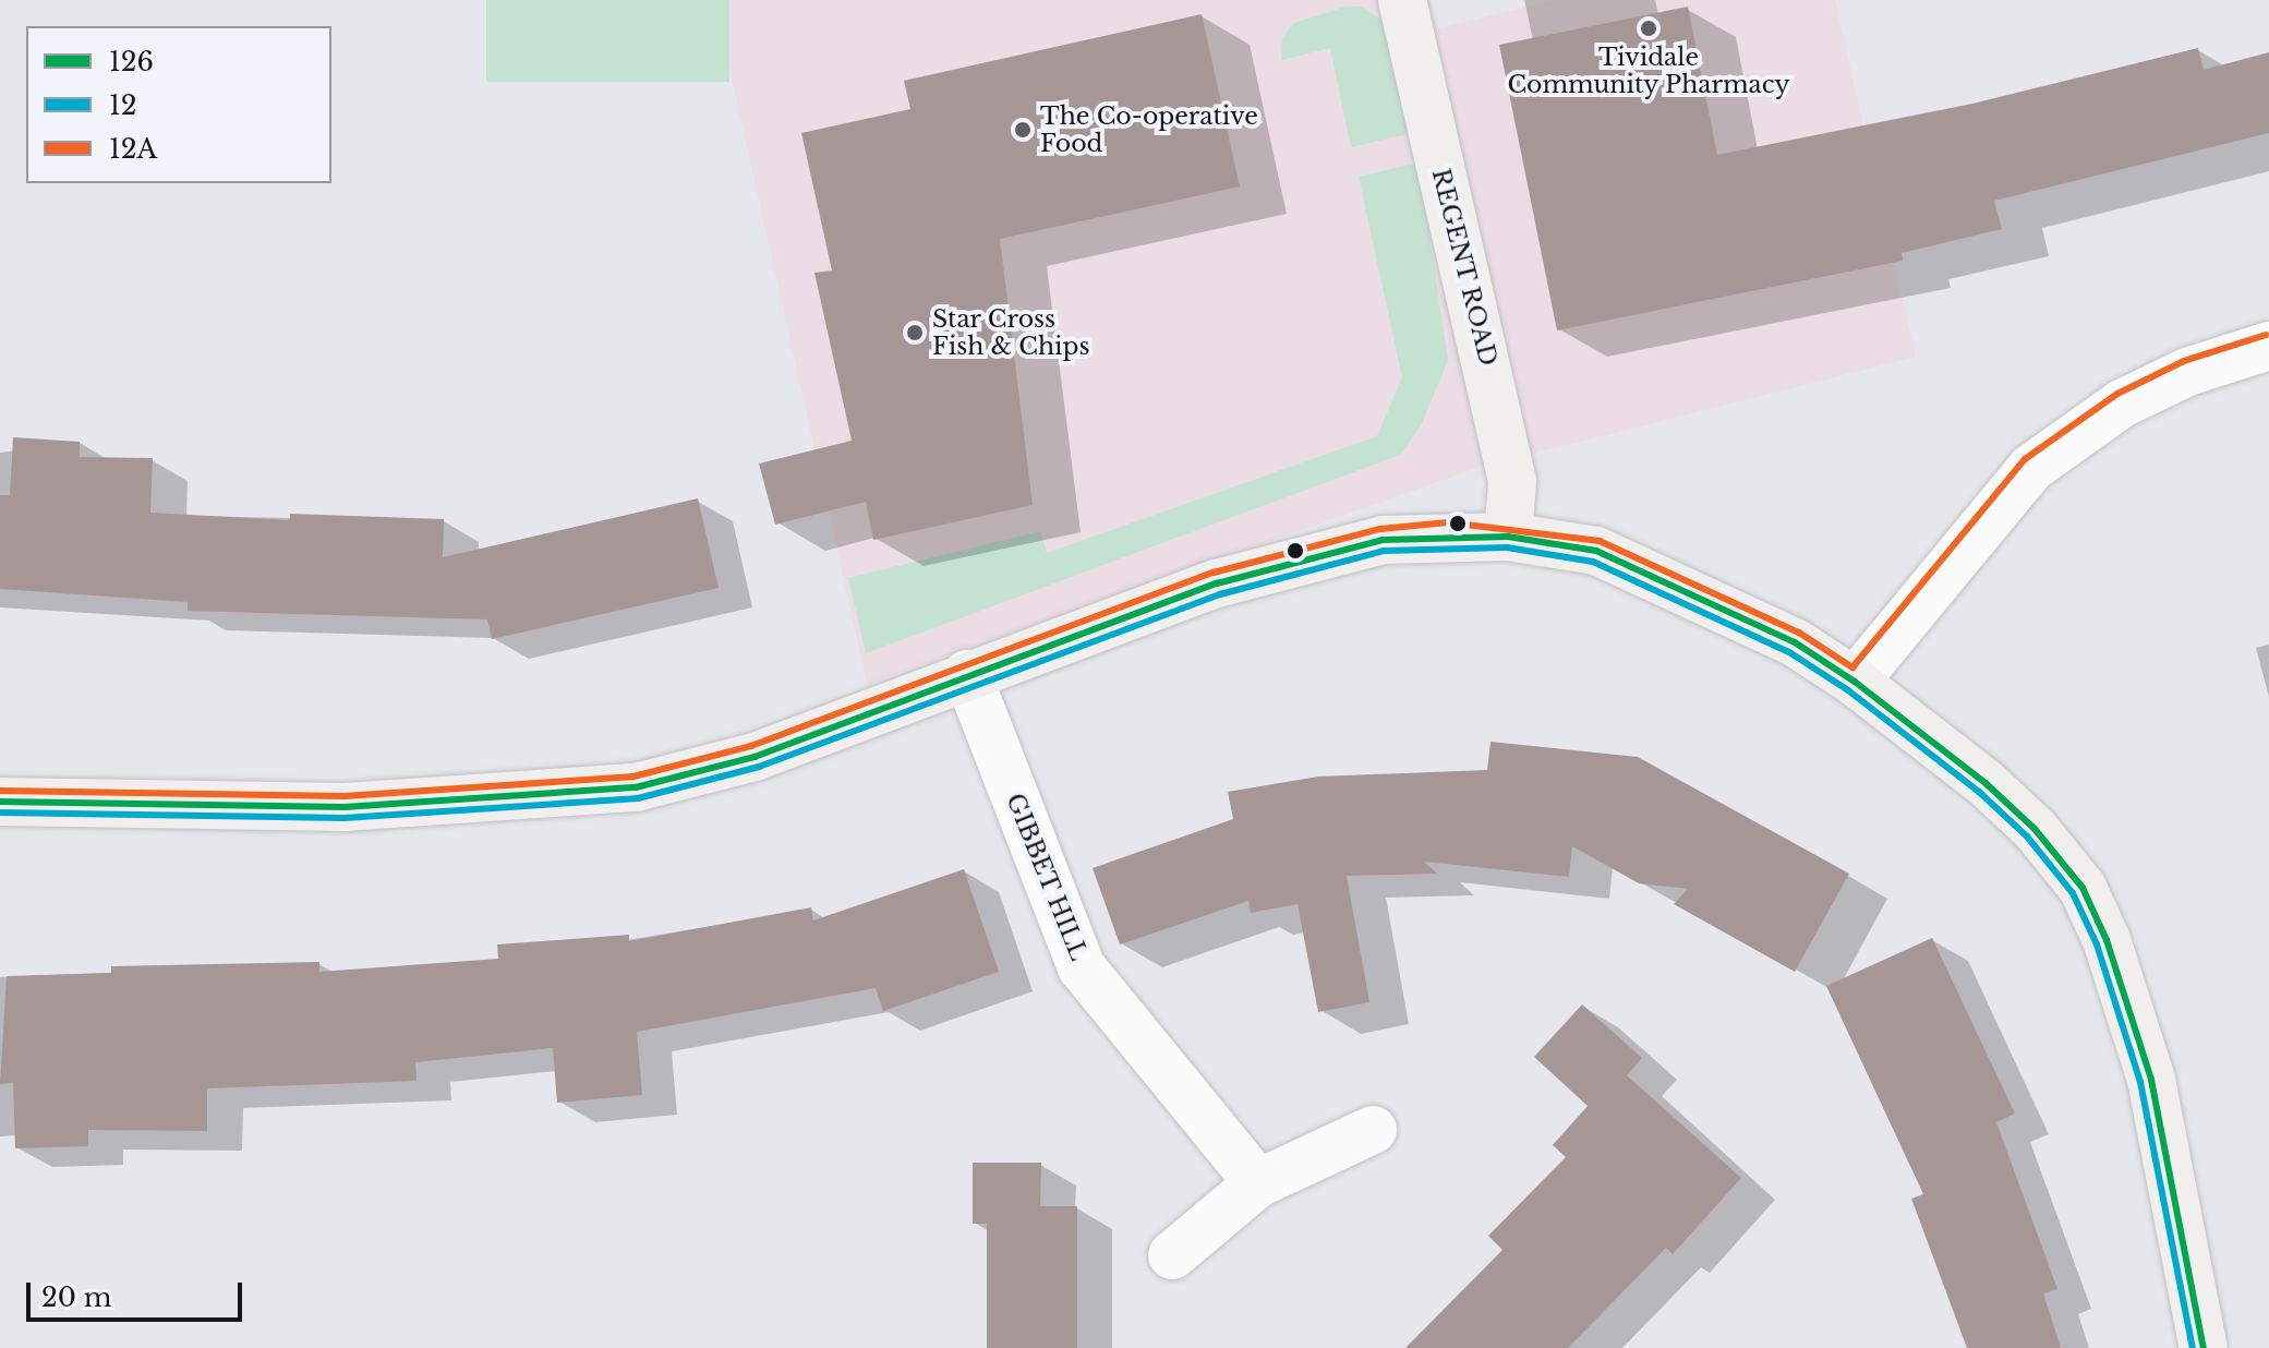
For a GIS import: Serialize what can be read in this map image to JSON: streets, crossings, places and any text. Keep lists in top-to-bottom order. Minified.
{"streets":{"street":["REGENT ROAD","GIBBET HILL"]},"places":["Tividale Community Pharmacy","The Co-operative Food","Star Cross Fish & Chips"],"lines":["transit line 12A","transit line 126","transit line 12"],"legend":["126","12","12A"],"scale_bar":"20 m"}
